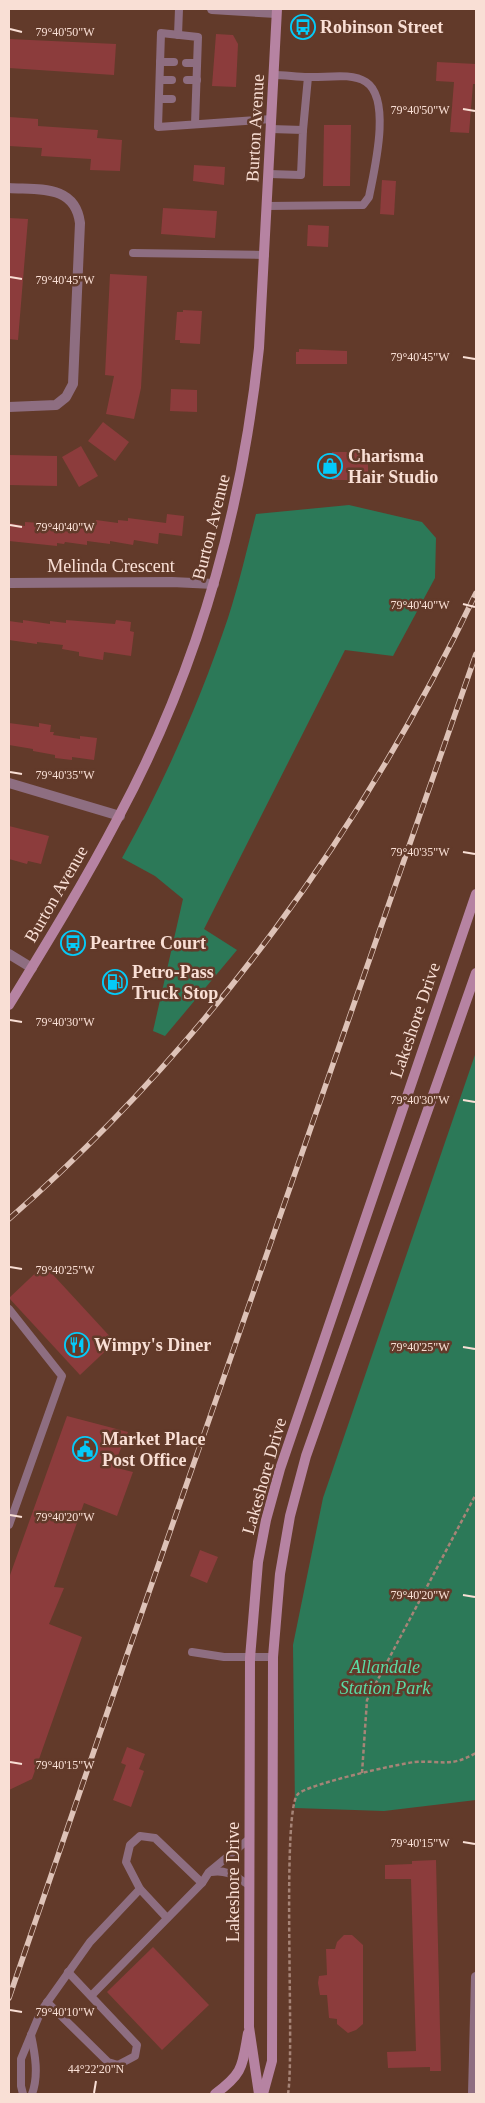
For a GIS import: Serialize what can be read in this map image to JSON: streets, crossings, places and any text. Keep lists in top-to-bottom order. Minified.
{"streets":{"main road":["Burton Avenue","Lakeshore Drive"],"street":["Melinda Crescent"]},"crossings":[["Burton Avenue","Melinda Crescent"]],"parks":["Allandale Station Park"],"places":{"bus stop":["Robinson Street","Peartree Court"],"shop":["Charisma Hair Studio"],"fuel station":["Petro-Pass Truck Stop"],"restaurant":["Wimpy's Diner"],"public building":["Market Place Post Office"]},"coordinates":["79°40'50\"W","79°40'45\"W","79°40'40\"W","79°40'35\"W","79°40'30\"W","79°40'25\"W","79°40'20\"W","79°40'15\"W","79°40'10\"W","44°22'20\"N"]}
